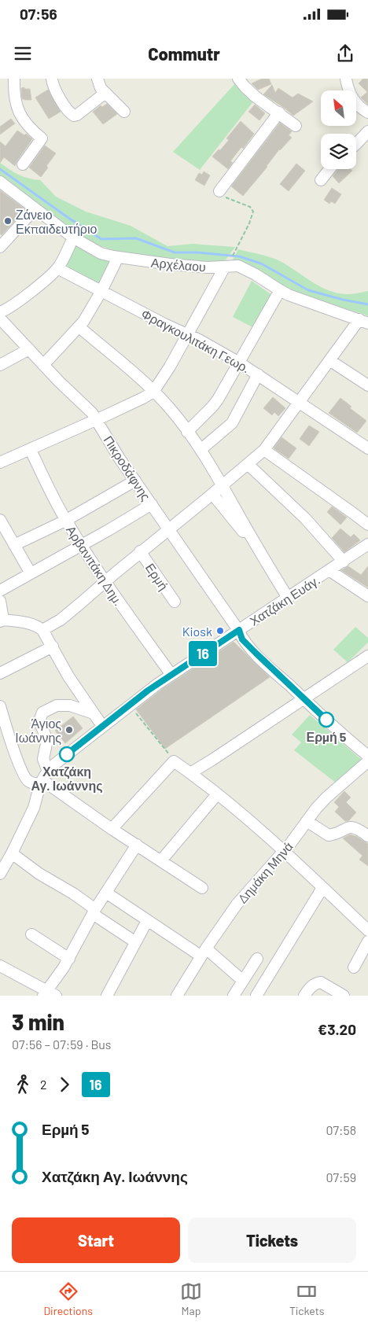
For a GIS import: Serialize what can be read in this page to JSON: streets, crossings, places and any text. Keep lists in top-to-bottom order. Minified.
{"streets":{"street":["Αρχέλαου","Φραγκουλιτάκη Γεωρ.","Πικροδάφνης","Αρβανιτάκη Δημ.","Ερμή","Χατζάκη Ευάγ.","Δημάκη Μηνά"]},"crossings":[["Πικροδάφνης","Χατζάκη Ευάγ."],["Αρβανιτάκη Δημ.","Χατζάκη Ευάγ."]],"places":["Ζάνειο Εκπαιδευτήριο","Kiosk","Ερμή 5","Άγιος Ιωάννης","Χατζάκη Αγ. Ιωάννης"],"lines":["bus line 16"],"north":"top left","page":{"status":"07:56","header":"Commutr","on_map":"16","heading":["3 min","07:56 – 07:59 · Bus","€3.20"],"legs":["2","16"],"list":[{"name":"Ερμή 5","value":"07:58"},{"name":"Χατζάκη Αγ. Ιωάννης","value":"07:59"}],"buttons":["Start","Tickets"],"tabs":["Directions","Map","Tickets"]}}
